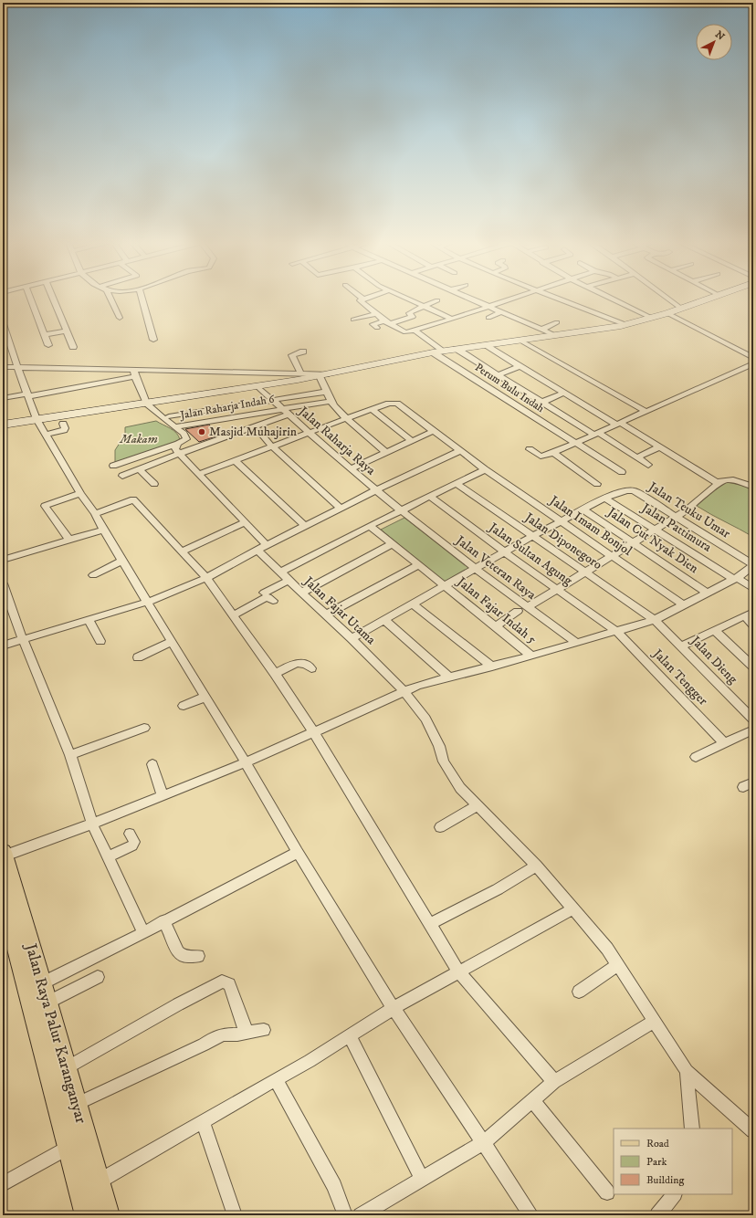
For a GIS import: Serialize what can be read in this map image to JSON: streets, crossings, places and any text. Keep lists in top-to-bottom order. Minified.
{"streets":{"main road":["Jalan Raya Palur Karanganyar"],"street":["Perum Bulu Indah","Jalan Raharja Indah 6","Jalan Raharja Raya","Jalan Teuku Umar","Jalan Imam Bonjol","Jalan Pattimura","Jalan Cut Nyak Dien","Jalan Diponegoro","Jalan Sultan Agung","Jalan Veteran Raya","Jalan Fajar Utama","Jalan Fajar Indah 5","Jalan Dieng","Jalan Tengger"]},"crossings":[["Jalan Raharja Indah 6","Jalan Raharja Raya"],["Jalan Raharja Raya","Jalan Veteran Raya"],["Jalan Teuku Umar","Jalan Pattimura"],["Jalan Diponegoro","Jalan Dieng"],["Jalan Sultan Agung","Jalan Tengger"]],"parks":["Makam"],"places":["Masjid Muhajirin"],"legend":["Road","Park","Building"],"north":"top right"}
